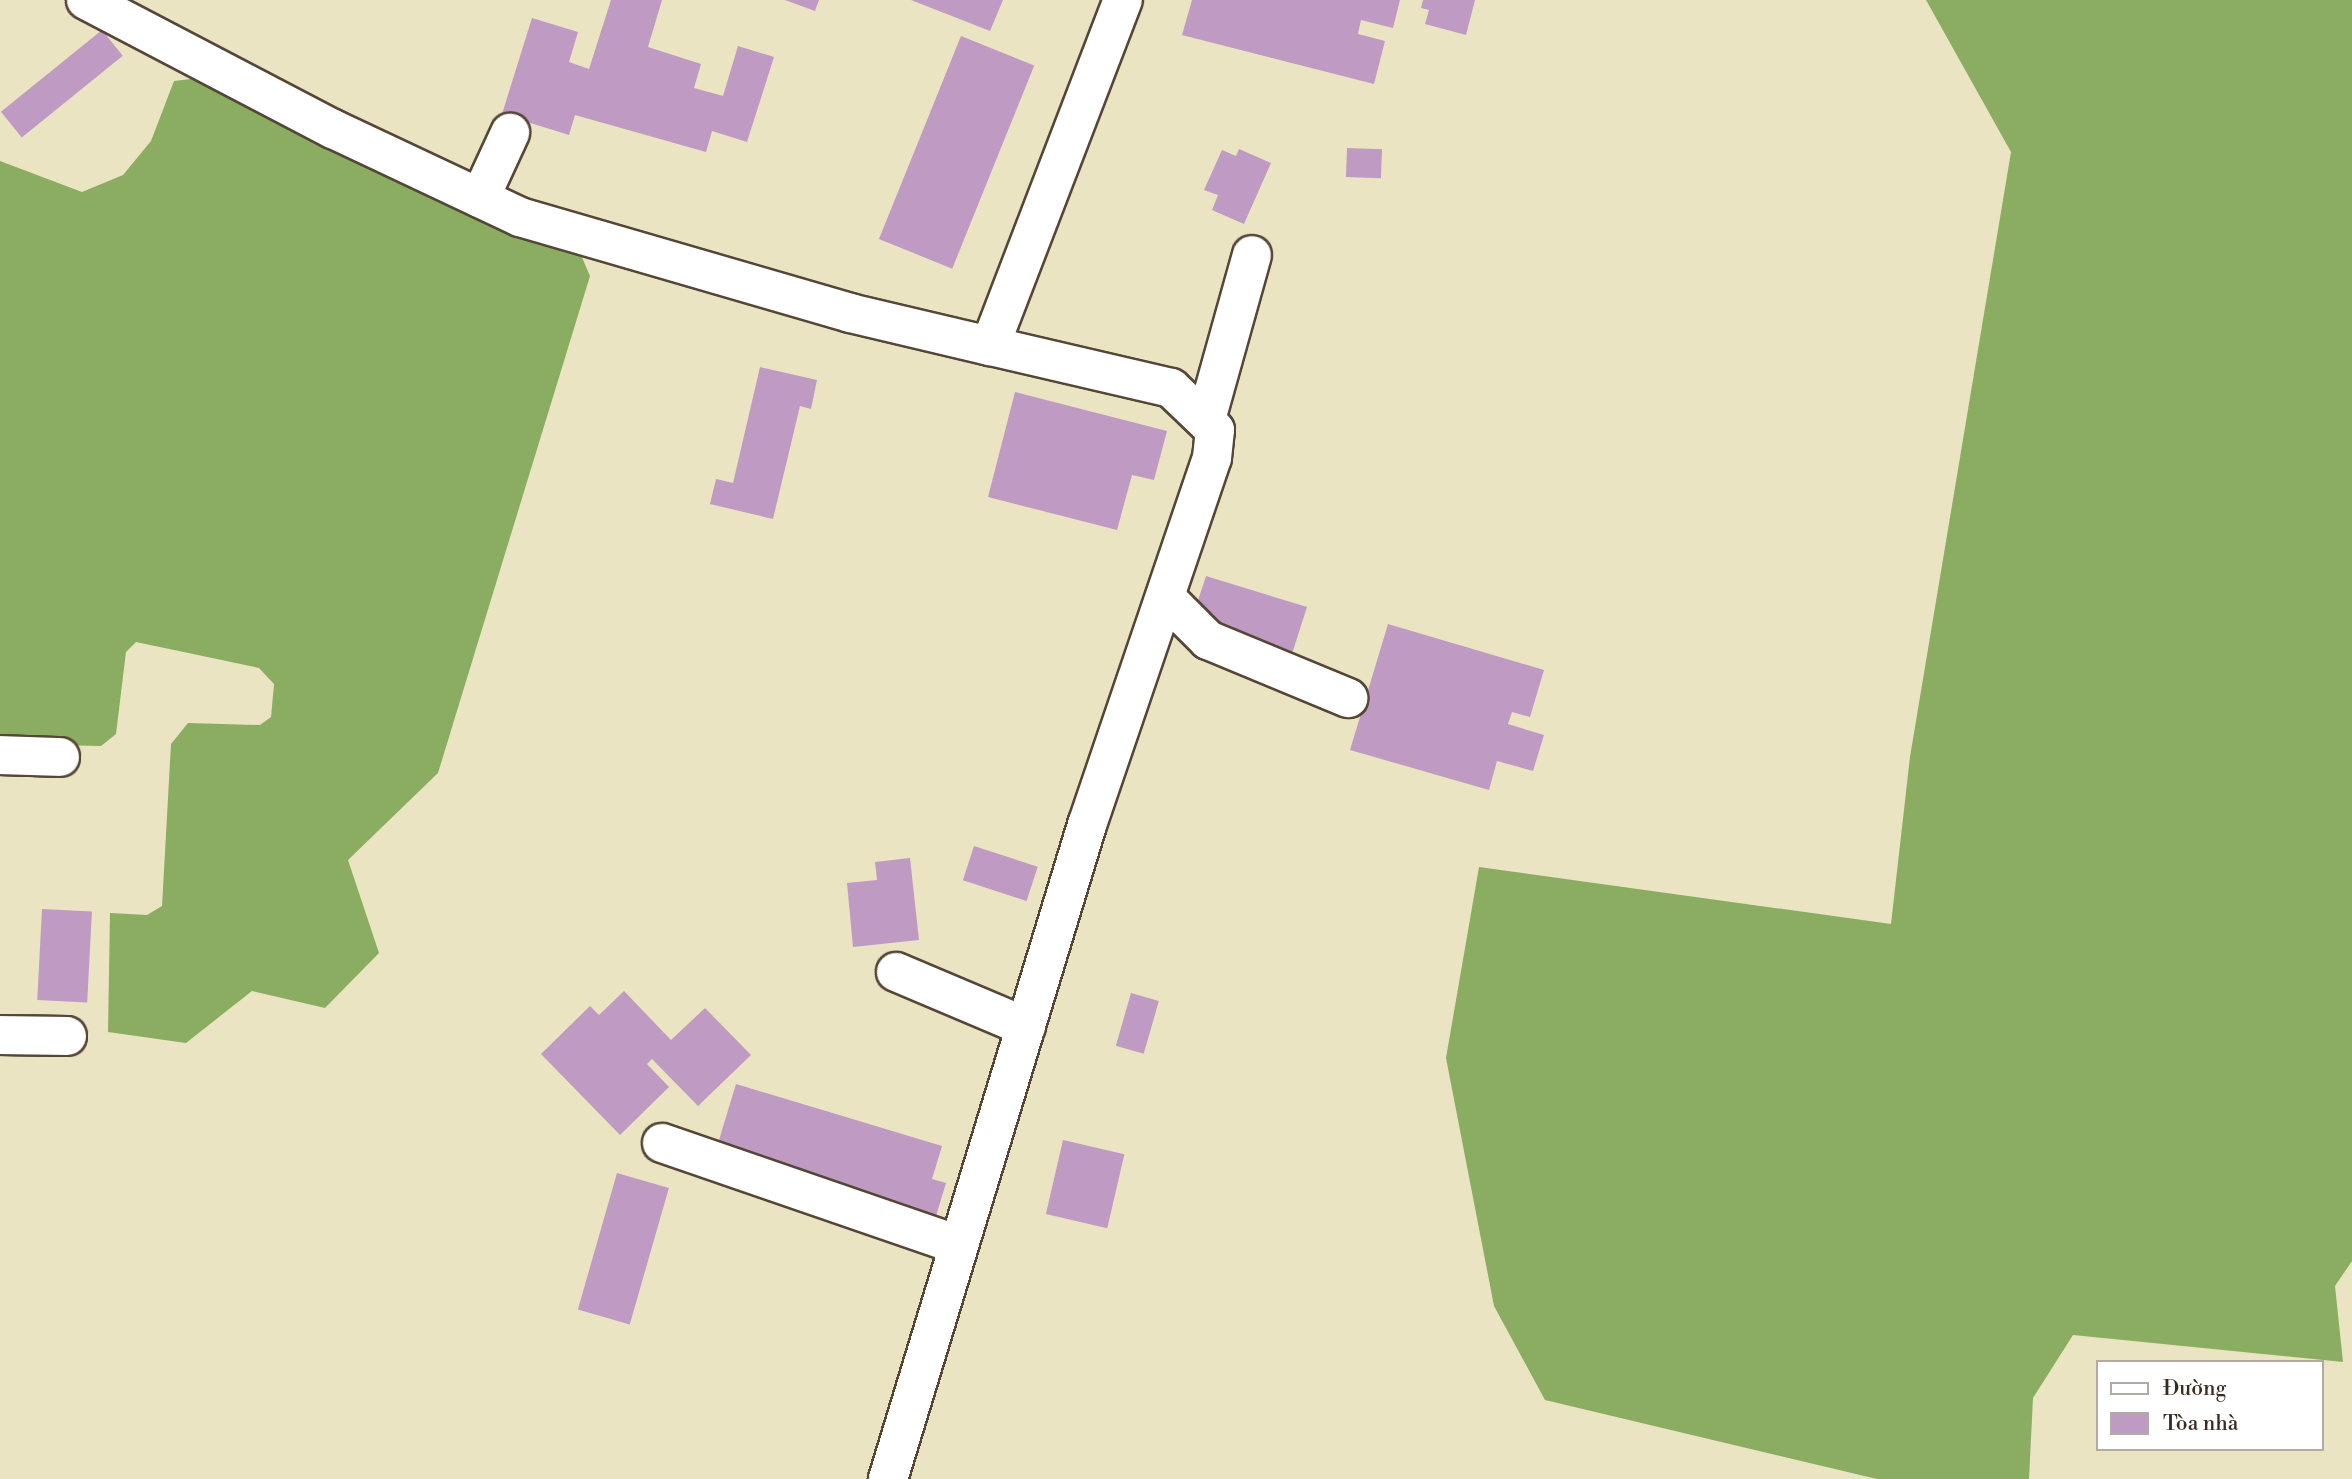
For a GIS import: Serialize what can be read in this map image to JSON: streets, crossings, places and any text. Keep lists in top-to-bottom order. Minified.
{"legend":["Đường","Tòa nhà"]}
